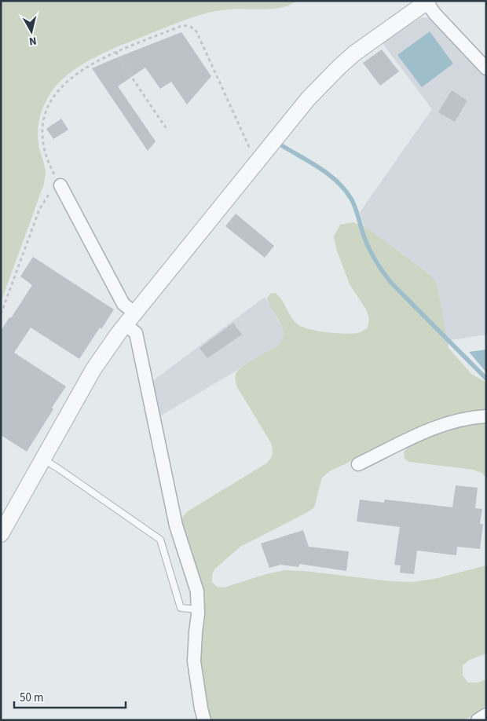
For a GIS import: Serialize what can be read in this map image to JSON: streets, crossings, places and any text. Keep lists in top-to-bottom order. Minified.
{"scale_bar":"50 m","north":"bottom"}
